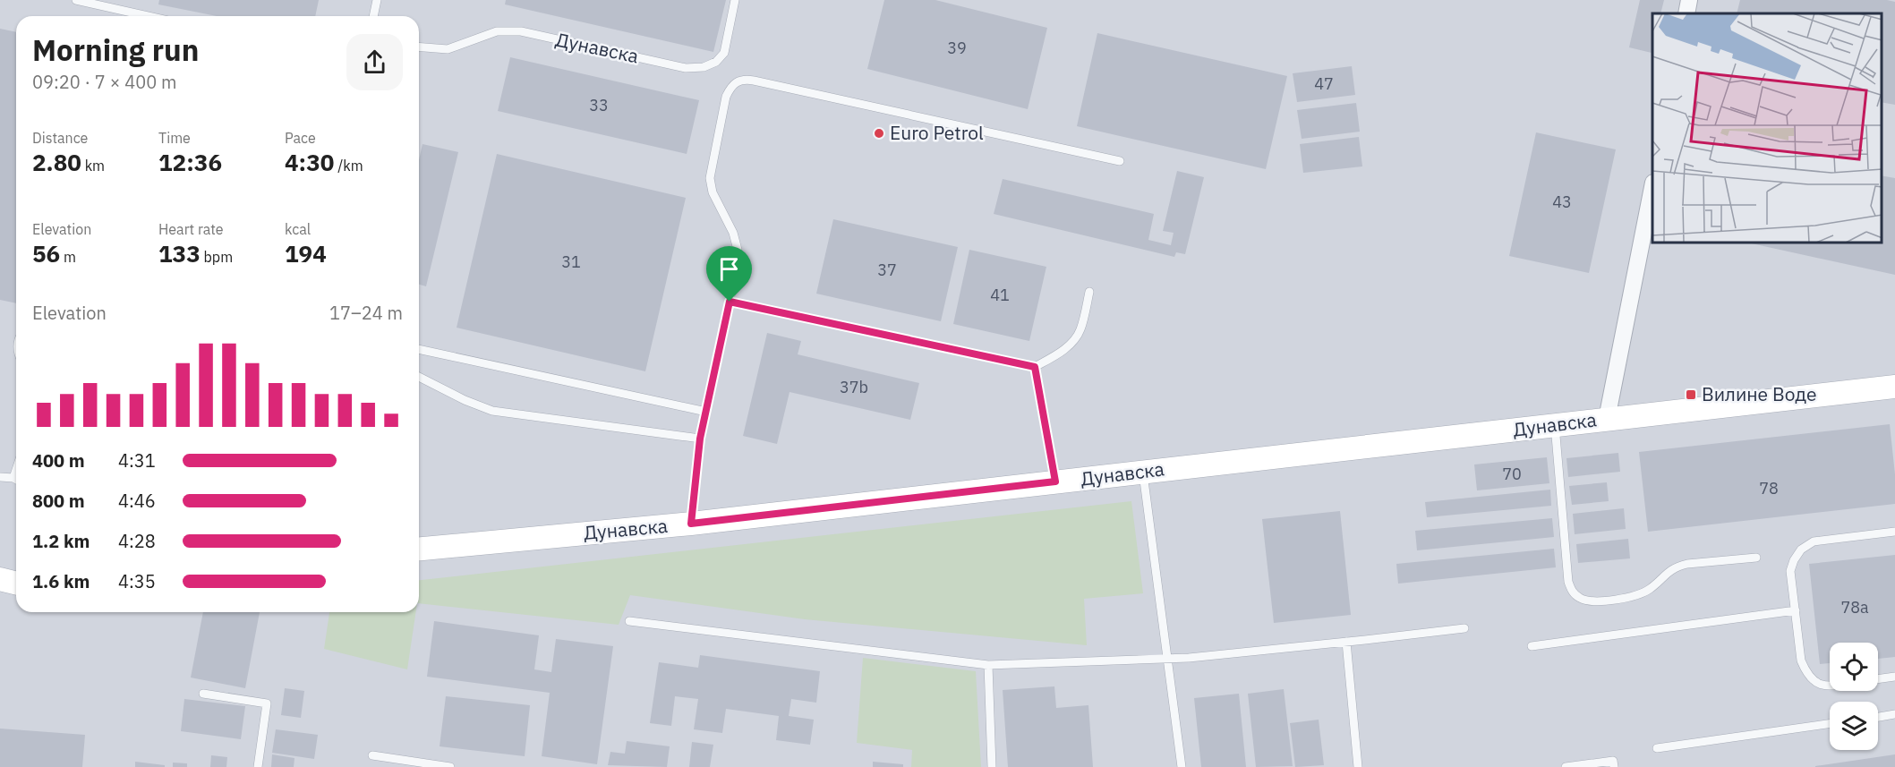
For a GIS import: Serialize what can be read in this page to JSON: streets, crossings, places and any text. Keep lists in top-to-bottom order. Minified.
{"streets":{"main road":["Дунавска"]},"places":{"other":["Euro Petrol"],"transit":["Вилине Воде"]},"house_numbers":["39","47","33","43","31","37","41","37b","70","78","78a"],"page":{"heading":["Morning run","09:20 · 7 × 400 m"],"stats":[["Distance","2.80 km"],["Time","12:36"],["Pace","4:30 /km"],["Elevation","56 m"],["Heart rate","133 bpm"],["kcal","194"]],"chart":["Elevation","17–24 m"],"list":[{"name":"400 m","note":"4:31"},{"name":"800 m","note":"4:46"},{"name":"1.2 km","note":"4:28"},{"name":"1.6 km","note":"4:35"}]}}
